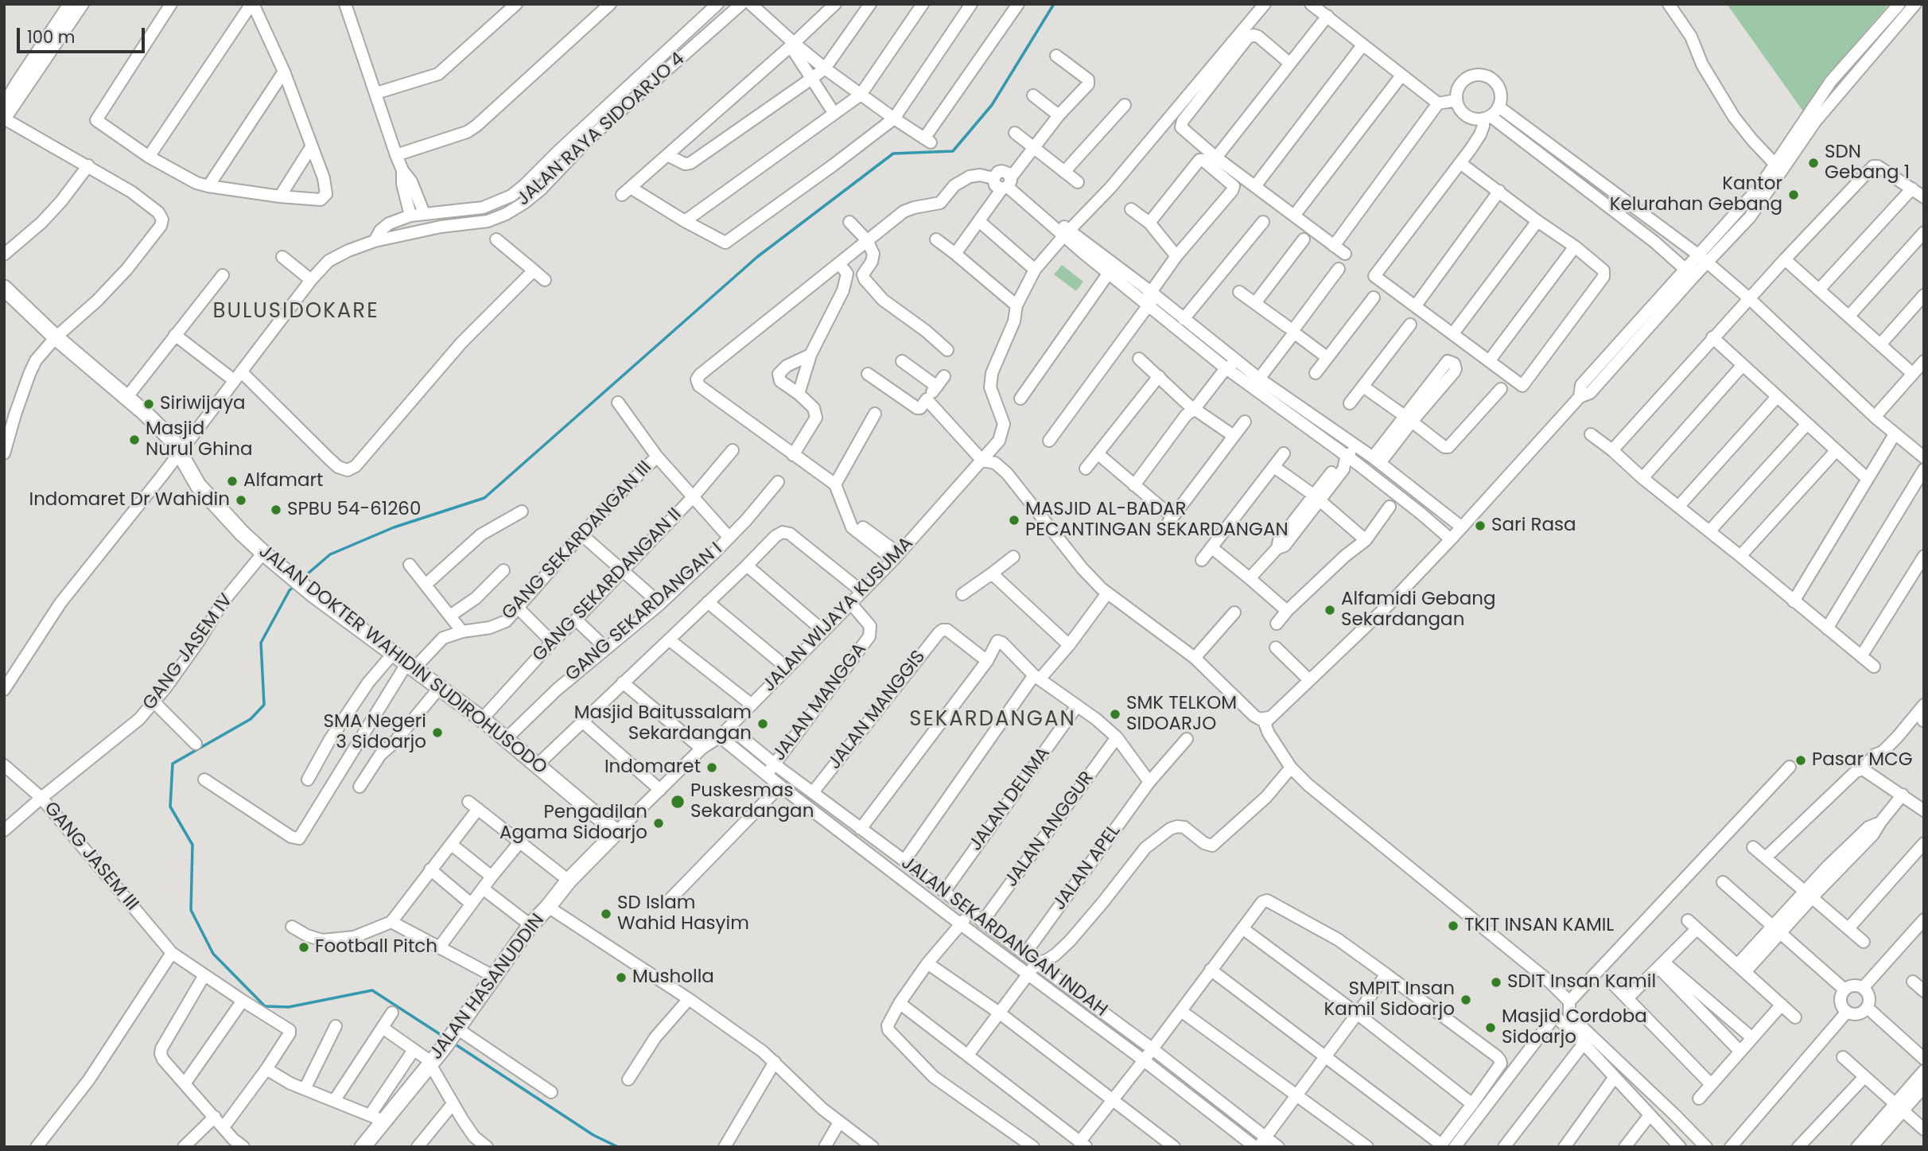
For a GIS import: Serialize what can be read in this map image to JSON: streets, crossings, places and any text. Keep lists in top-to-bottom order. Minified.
{"streets":{"main road":["JALAN DOKTER WAHIDIN SUDIROHUSODO","JALAN HASANUDDIN"],"street":["JALAN RAYA SIDOARJO 4","GANG SEKARDANGAN III","GANG SEKARDANGAN II","GANG SEKARDANGAN I","JALAN WIJAYA KUSUMA","GANG JASEM IV","JALAN MANGGA","JALAN MANGGIS","JALAN DELIMA","JALAN ANGGUR","GANG JASEM III","JALAN APEL","JALAN SEKARDANGAN INDAH"]},"crossings":[["JALAN RAYA SIDOARJO 4","JALAN DOKTER WAHIDIN SUDIROHUSODO"],["GANG SEKARDANGAN III","JALAN DOKTER WAHIDIN SUDIROHUSODO"],["GANG SEKARDANGAN II","JALAN DOKTER WAHIDIN SUDIROHUSODO"],["GANG SEKARDANGAN I","JALAN DOKTER WAHIDIN SUDIROHUSODO"],["JALAN WIJAYA KUSUMA","JALAN DOKTER WAHIDIN SUDIROHUSODO"],["JALAN WIJAYA KUSUMA","JALAN MANGGA"],["JALAN WIJAYA KUSUMA","JALAN SEKARDANGAN INDAH"],["JALAN WIJAYA KUSUMA","JALAN HASANUDDIN"],["GANG JASEM IV","JALAN DOKTER WAHIDIN SUDIROHUSODO"],["GANG JASEM IV","GANG JASEM III"],["JALAN DOKTER WAHIDIN SUDIROHUSODO","JALAN HASANUDDIN"],["JALAN MANGGA","JALAN SEKARDANGAN INDAH"],["JALAN MANGGIS","JALAN SEKARDANGAN INDAH"],["JALAN DELIMA","JALAN SEKARDANGAN INDAH"],["JALAN ANGGUR","JALAN SEKARDANGAN INDAH"],["JALAN APEL","JALAN SEKARDANGAN INDAH"]],"districts":["BULUSIDOKARE","SEKARDANGAN"],"places":["SDN Gebang 1","Kantor Kelurahan Gebang","Siriwijaya","Masjid Nurul Ghina","Alfamart","Indomaret Dr Wahidin","SPBU 54-61260","MASJID AL-BADAR PECANTINGAN SEKARDANGAN","Sari Rasa","Alfamidi Gebang Sekardangan","SMK TELKOM SIDOARJO","Masjid Baitussalam Sekardangan","SMA Negeri 3 Sidoarjo","Pasar MCG","Indomaret","Puskesmas Sekardangan","Pengadilan Agama Sidoarjo","SD Islam Wahid Hasyim","TKIT INSAN KAMIL","Football Pitch","Musholla","SDIT Insan Kamil","SMPIT Insan Kamil Sidoarjo","Masjid Cordoba Sidoarjo"],"scale_bar":"100 m"}
